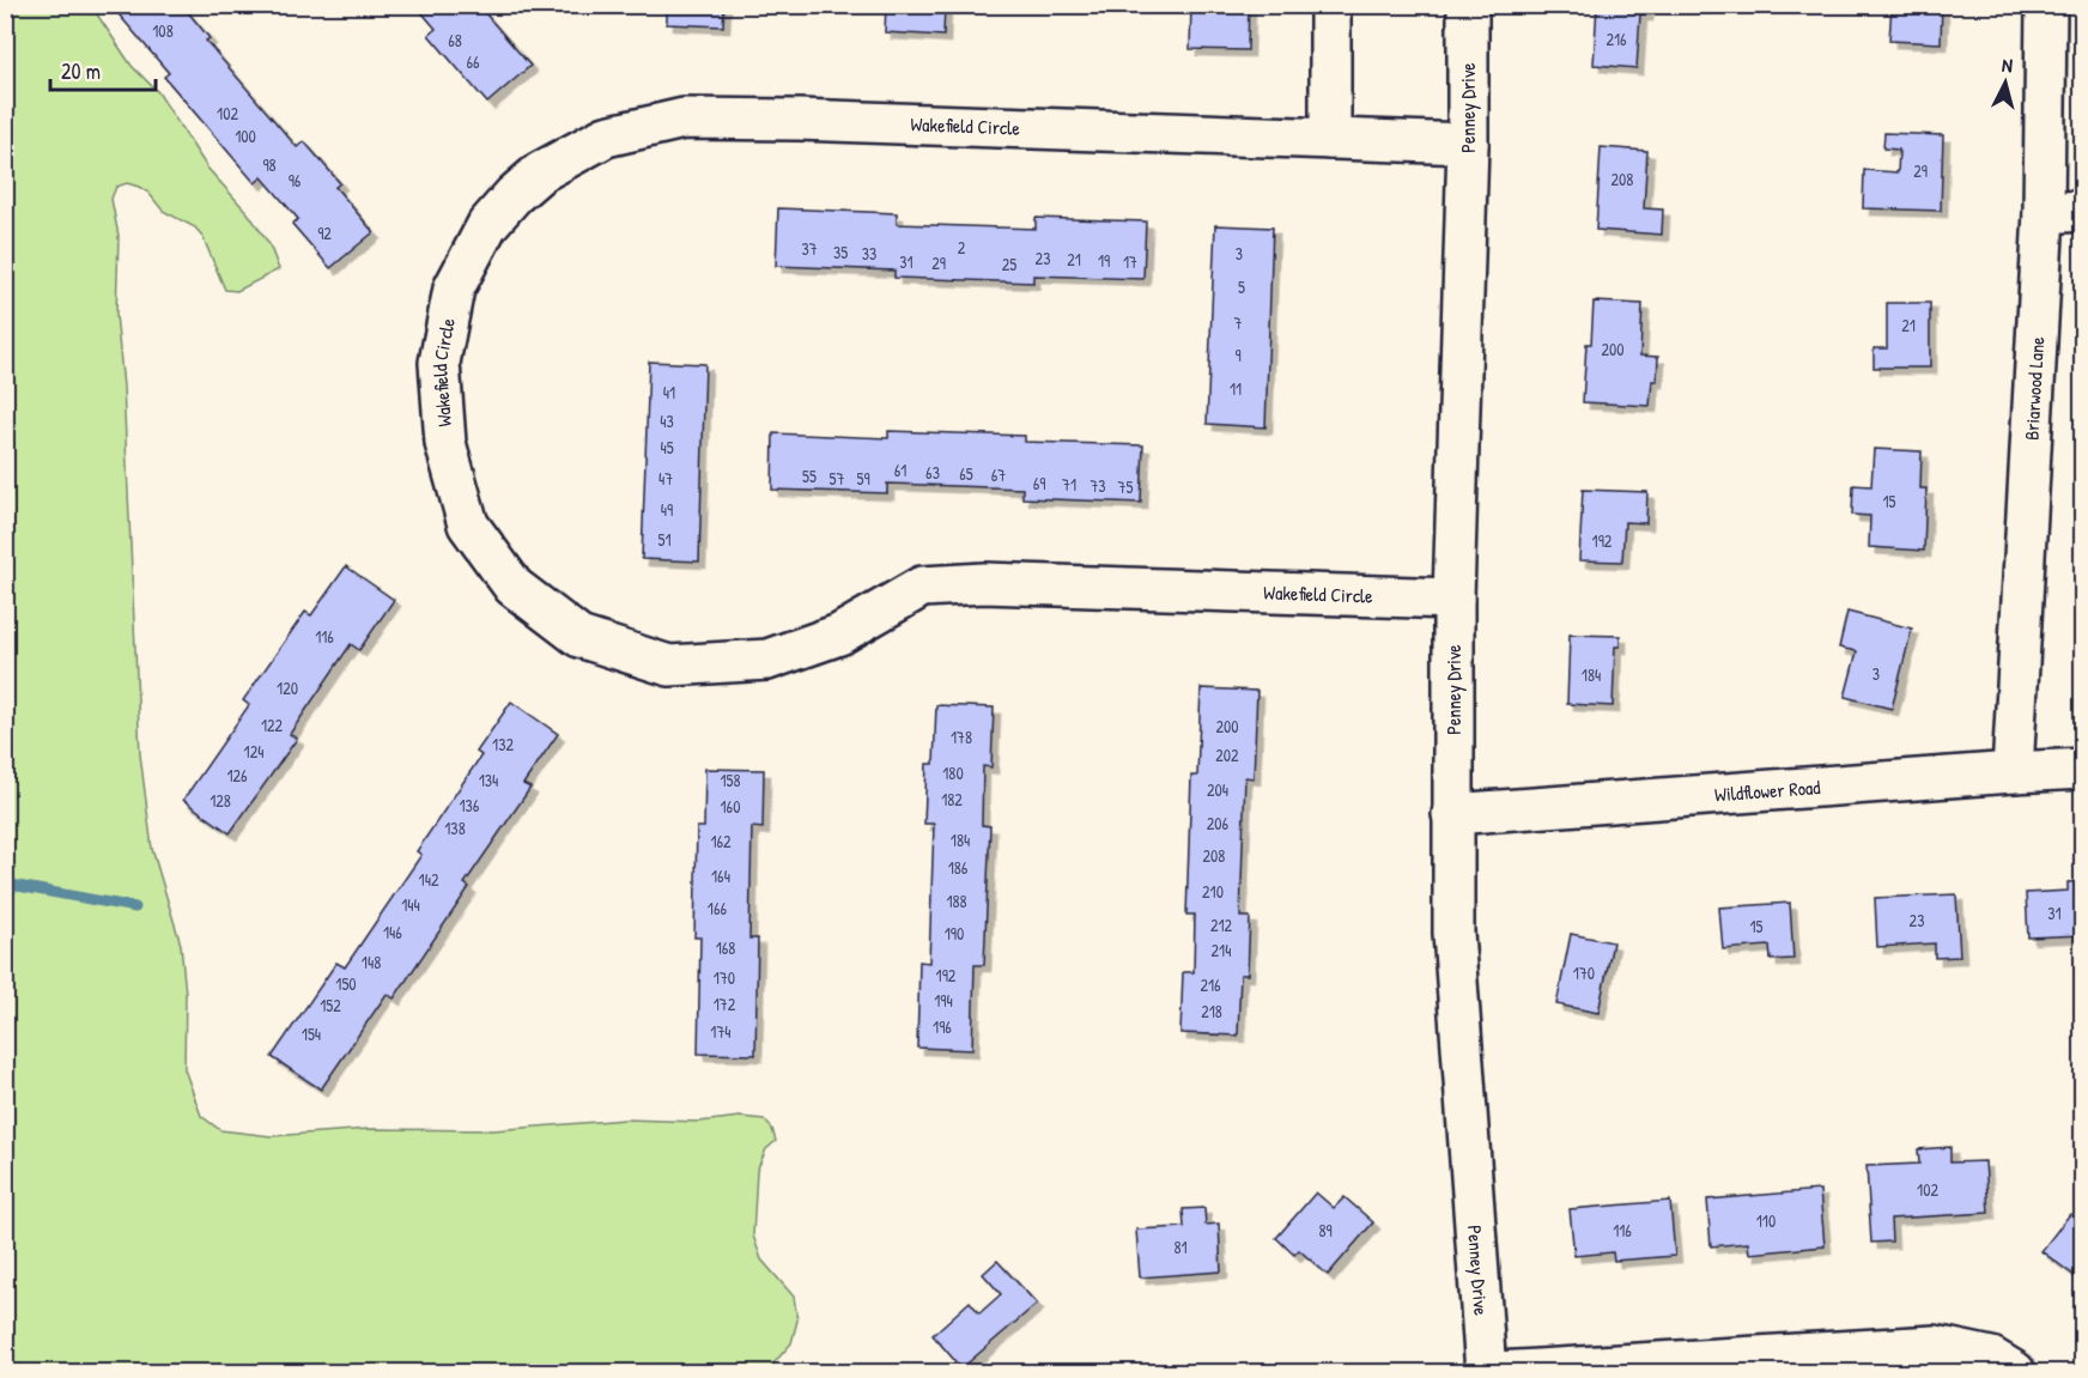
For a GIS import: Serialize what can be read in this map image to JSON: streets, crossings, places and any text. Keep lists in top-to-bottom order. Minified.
{"streets":{"street":["Penney Drive","Wakefield Circle","Briarwood Lane","Wildflower Road"]},"crossings":[["Penney Drive","Wakefield Circle"],["Penney Drive","Wildflower Road"],["Briarwood Lane","Wildflower Road"]],"house_numbers":["108","216","68","66","102","100","98","29","208","96","92","2","37","35","33","3","23","21","19","31","17","29","25","5","7","21","200","9","11","41","43","45","61","63","65","67","55","47","57","59","69","71","73","75","15","49","51","192","116","3","184","120","122","200","178","132","124","202","180","126","134","158","204","182","128","136","160","206","138","184","162","208","186","164","142","210","188","144","166","31","23","212","15","146","190","168","214","148","170","192","170","150","216","194","172","152","218","196","174","154","102","110","89","116","81"],"scale_bar":"20 m","north":"top"}
